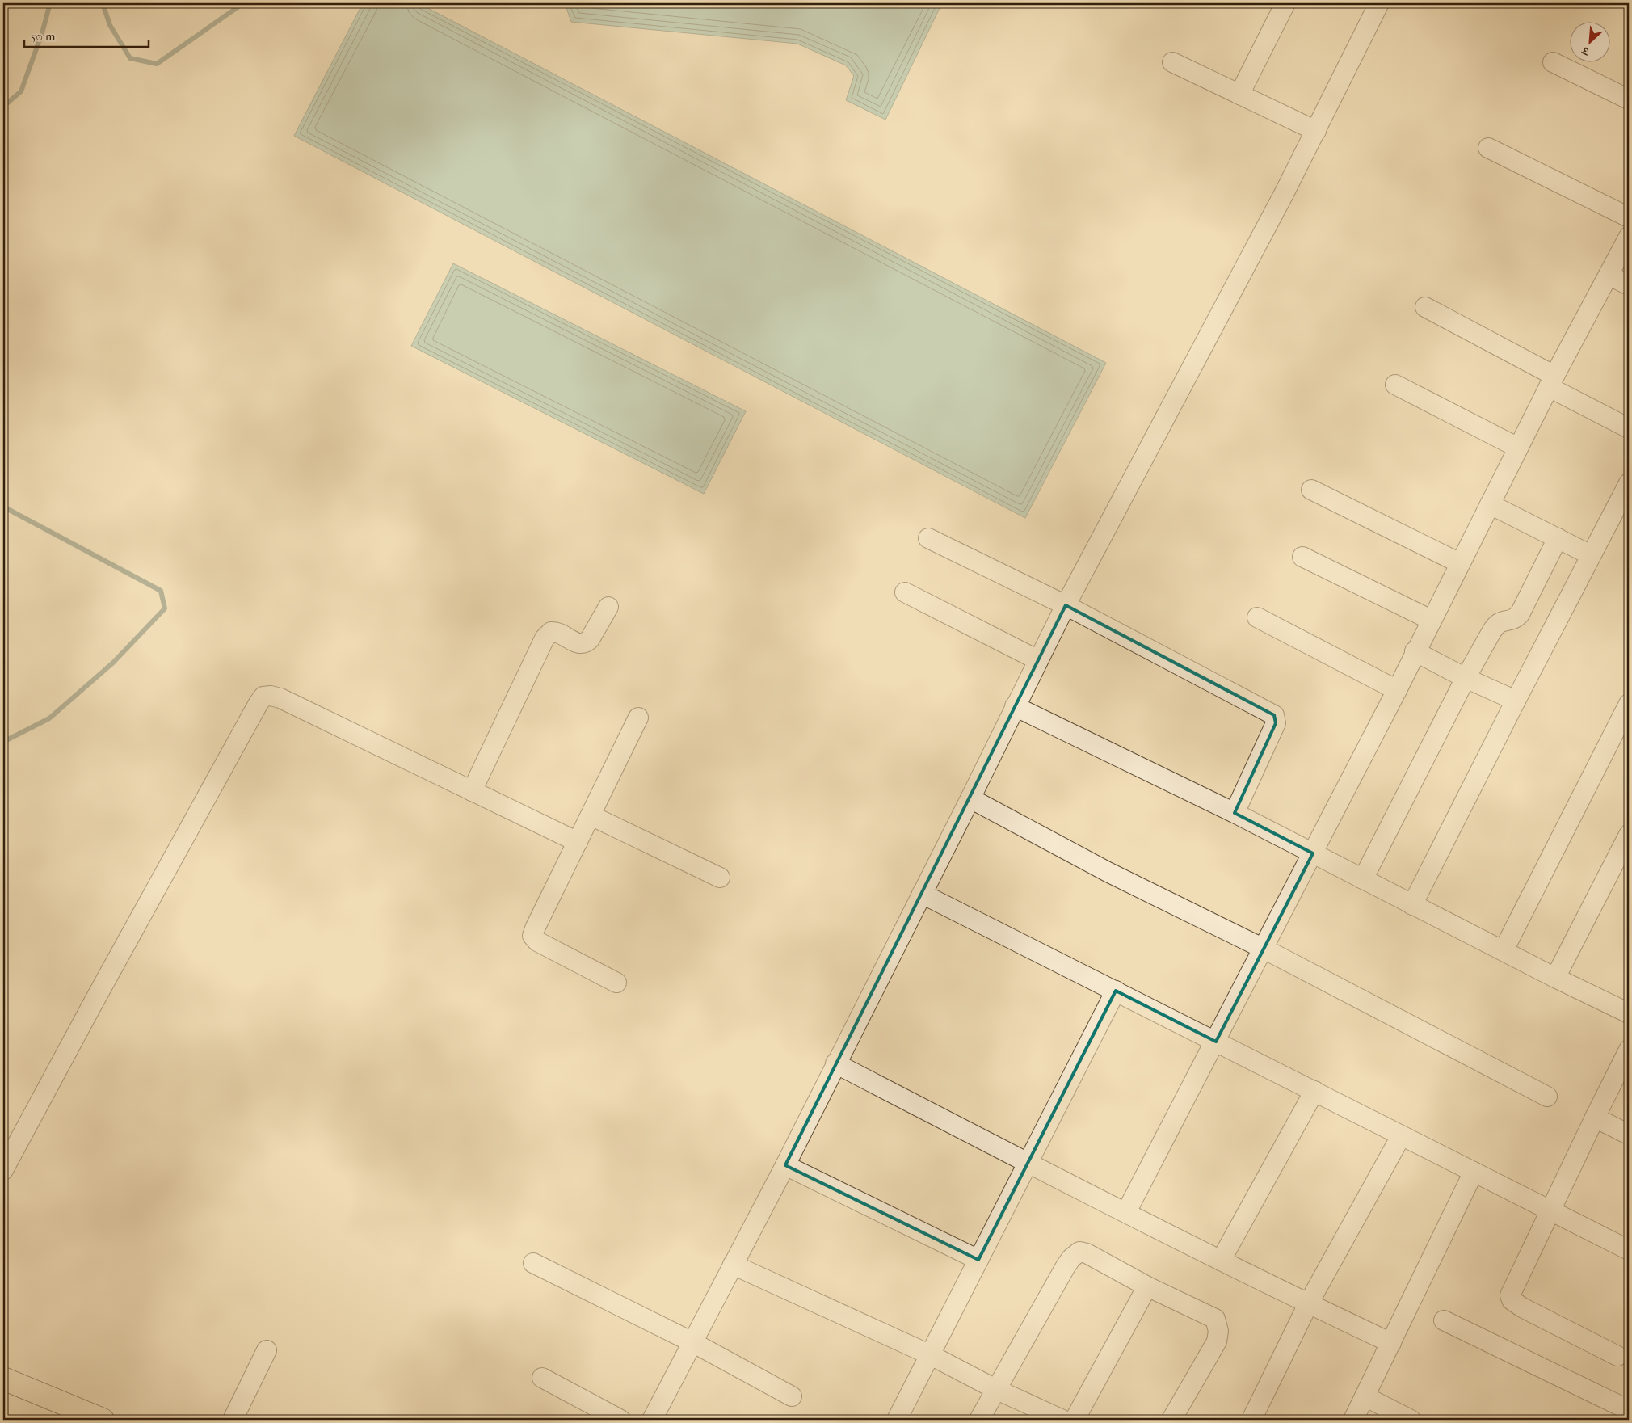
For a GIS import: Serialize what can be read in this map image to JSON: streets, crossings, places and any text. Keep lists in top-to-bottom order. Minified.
{"scale_bar":"50 m","north":"bottom left"}
